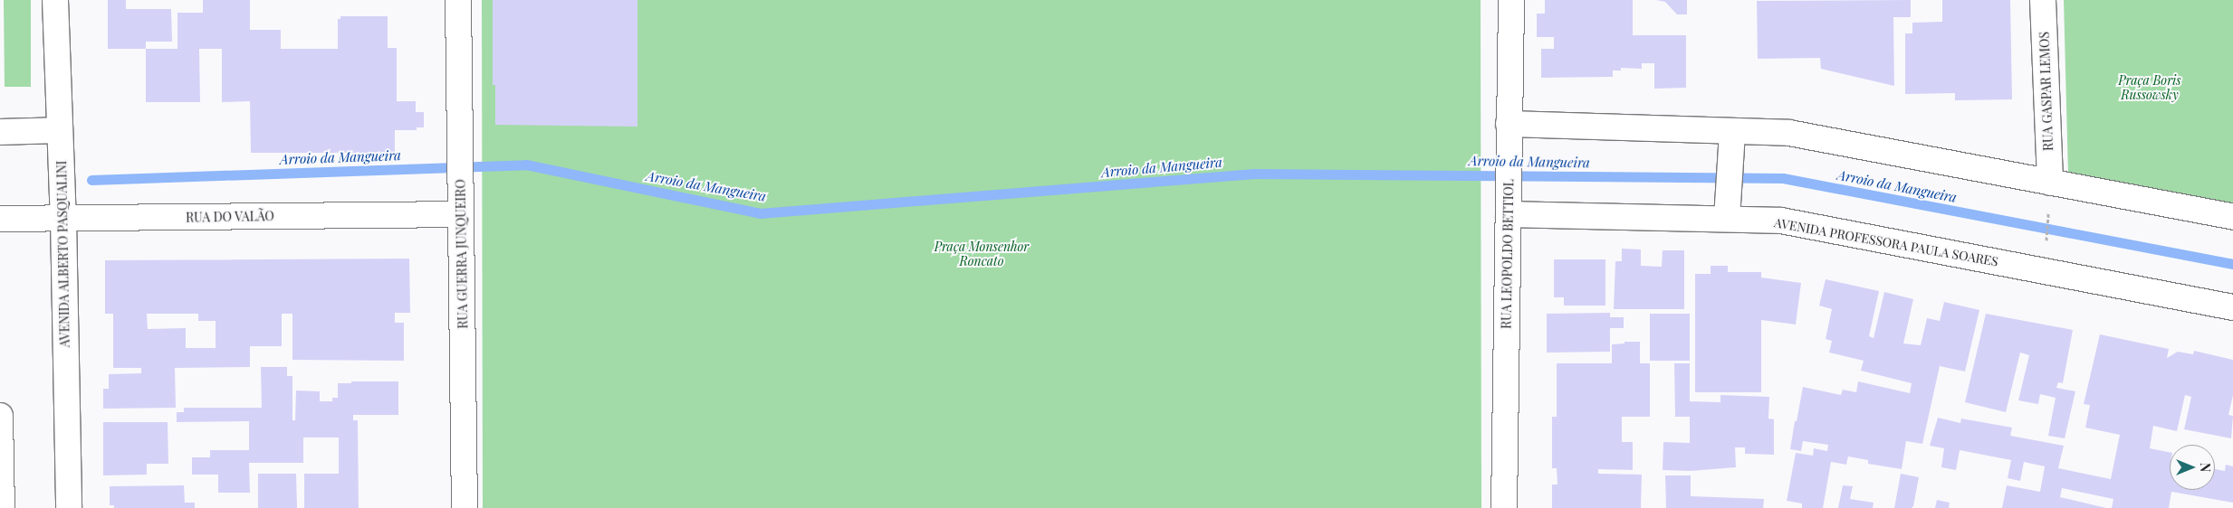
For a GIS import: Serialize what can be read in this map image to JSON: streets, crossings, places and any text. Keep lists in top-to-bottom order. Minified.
{"streets":{"street":["RUA GASPAR LEMOS","RUA DO VALÃO","AVENIDA PROFESSORA PAULA SOARES","AVENIDA ALBERTO PASQUALINI","RUA GUERRA JUNQUEIRO","RUA LEOPOLDO BETTIOL"]},"crossings":[["RUA DO VALÃO","AVENIDA ALBERTO PASQUALINI"],["RUA DO VALÃO","RUA GUERRA JUNQUEIRO"],["AVENIDA PROFESSORA PAULA SOARES","RUA LEOPOLDO BETTIOL"]],"water":["Arroio da Mangueira"],"parks":["Praça Boris Russowsky","Praça Monsenhor Roncato"],"north":"right"}
